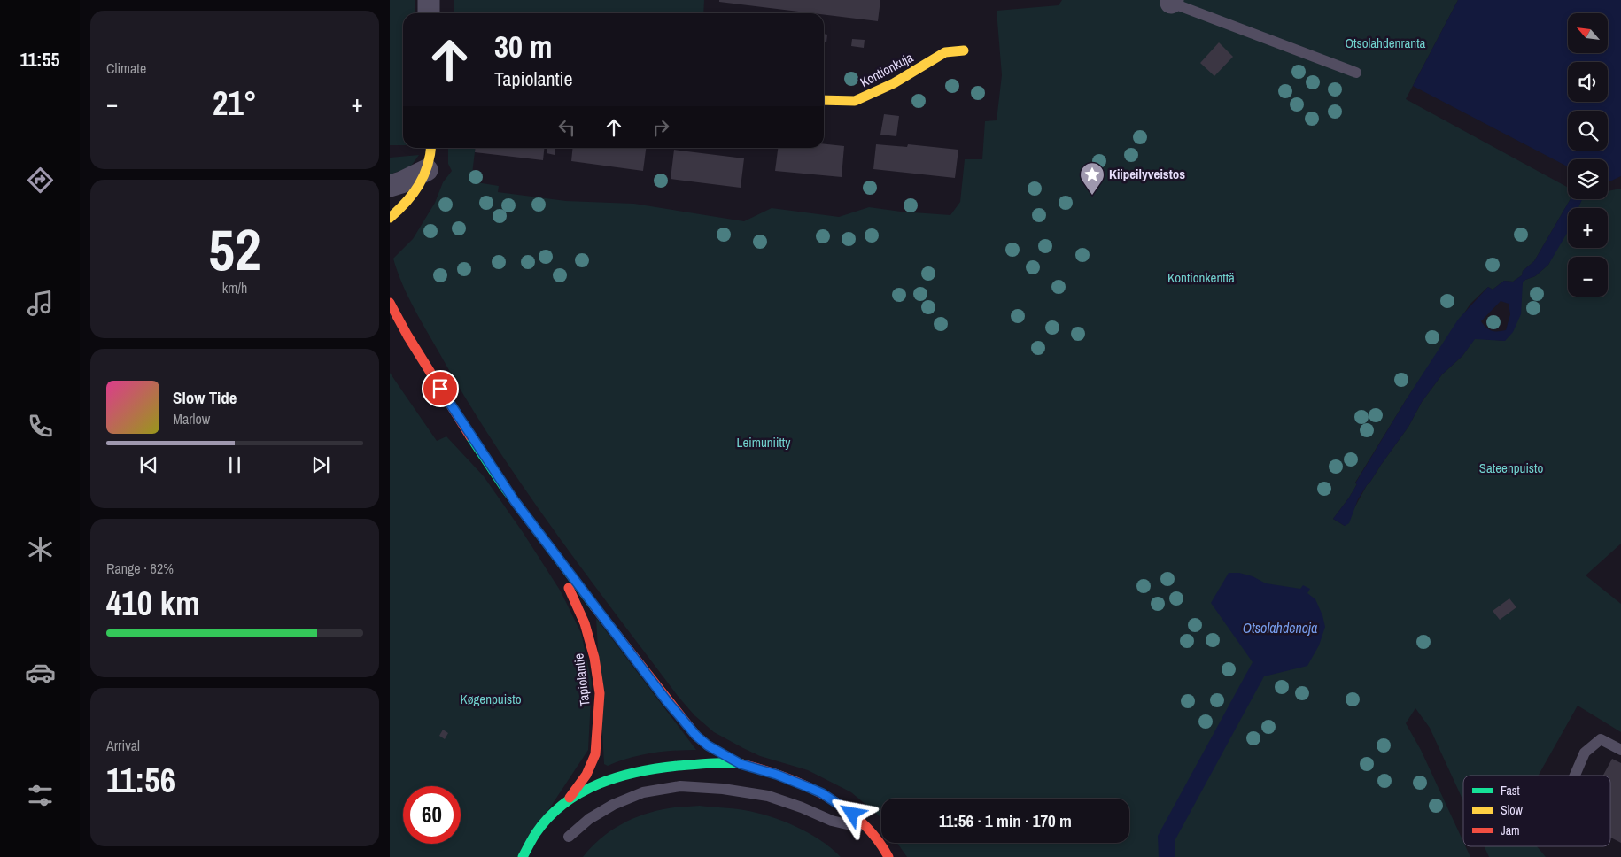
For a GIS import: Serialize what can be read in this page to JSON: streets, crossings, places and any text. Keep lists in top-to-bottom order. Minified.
{"streets":{"main road":["Kontionkuja","Tapiolantie"]},"water":["Otsolahdenoja"],"parks":["Otsolahdenranta","Kontionkenttä","Leimuniitty","Sateenpuisto","Køgenpuisto"],"places":{"place":["Kiipeilyveistos"]},"legend":["Fast","Slow","Jam"],"north":"top left","page":{"tabs":"11:55","tile":["Climate",["52","km/h"],["Range · 82%","410 km"],["Arrival","11:56"]],"map_buttons":["+","−"],"turn":["30 m","Tapiolantie"],"heat":["−","21°","+"],"song":["Slow Tide","Marlow"],"limit":"60","trip":"11:56 · 1 min · 170 m"}}
